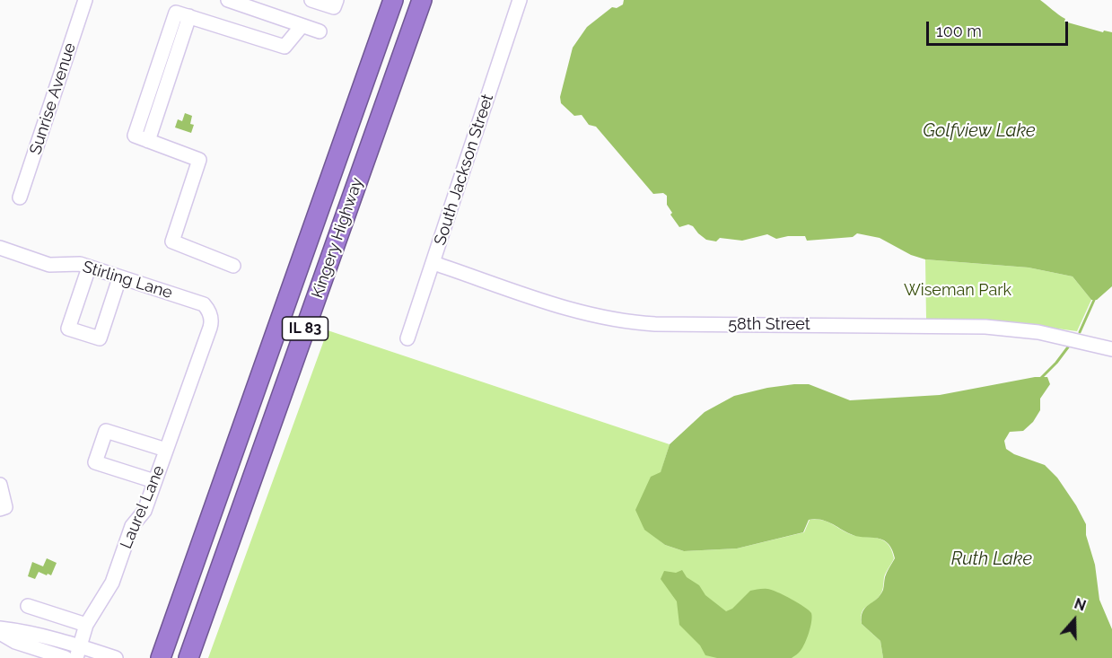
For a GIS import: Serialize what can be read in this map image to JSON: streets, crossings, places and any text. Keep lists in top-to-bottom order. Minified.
{"streets":{"highway":["Kingery Highway","IL 83"],"street":["Sunrise Avenue","South Jackson Street","Stirling Lane","58th Street","Laurel Lane"]},"crossings":[["South Jackson Street","58th Street"],["Stirling Lane","Laurel Lane"]],"water":["Golfview Lake","Ruth Lake"],"parks":["Wiseman Park"],"scale_bar":"100 m","north":"top"}
